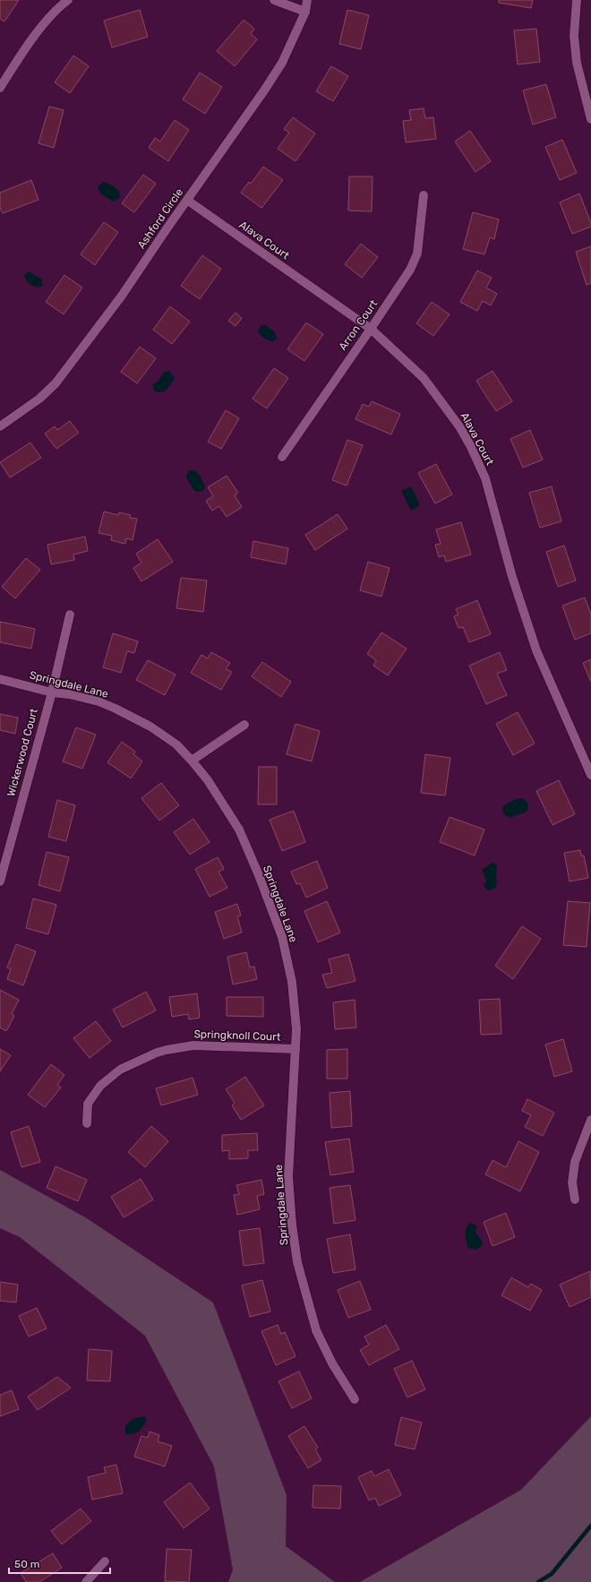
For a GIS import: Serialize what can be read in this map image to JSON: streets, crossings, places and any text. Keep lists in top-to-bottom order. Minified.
{"streets":{"street":["Ashford Circle","Alava Court","Arron Court","Springdale Lane","Wickerwood Court","Springknoll Court"]},"crossings":[["Ashford Circle","Alava Court"],["Alava Court","Arron Court"],["Springdale Lane","Wickerwood Court"],["Springdale Lane","Springknoll Court"]],"scale_bar":"50 m"}
